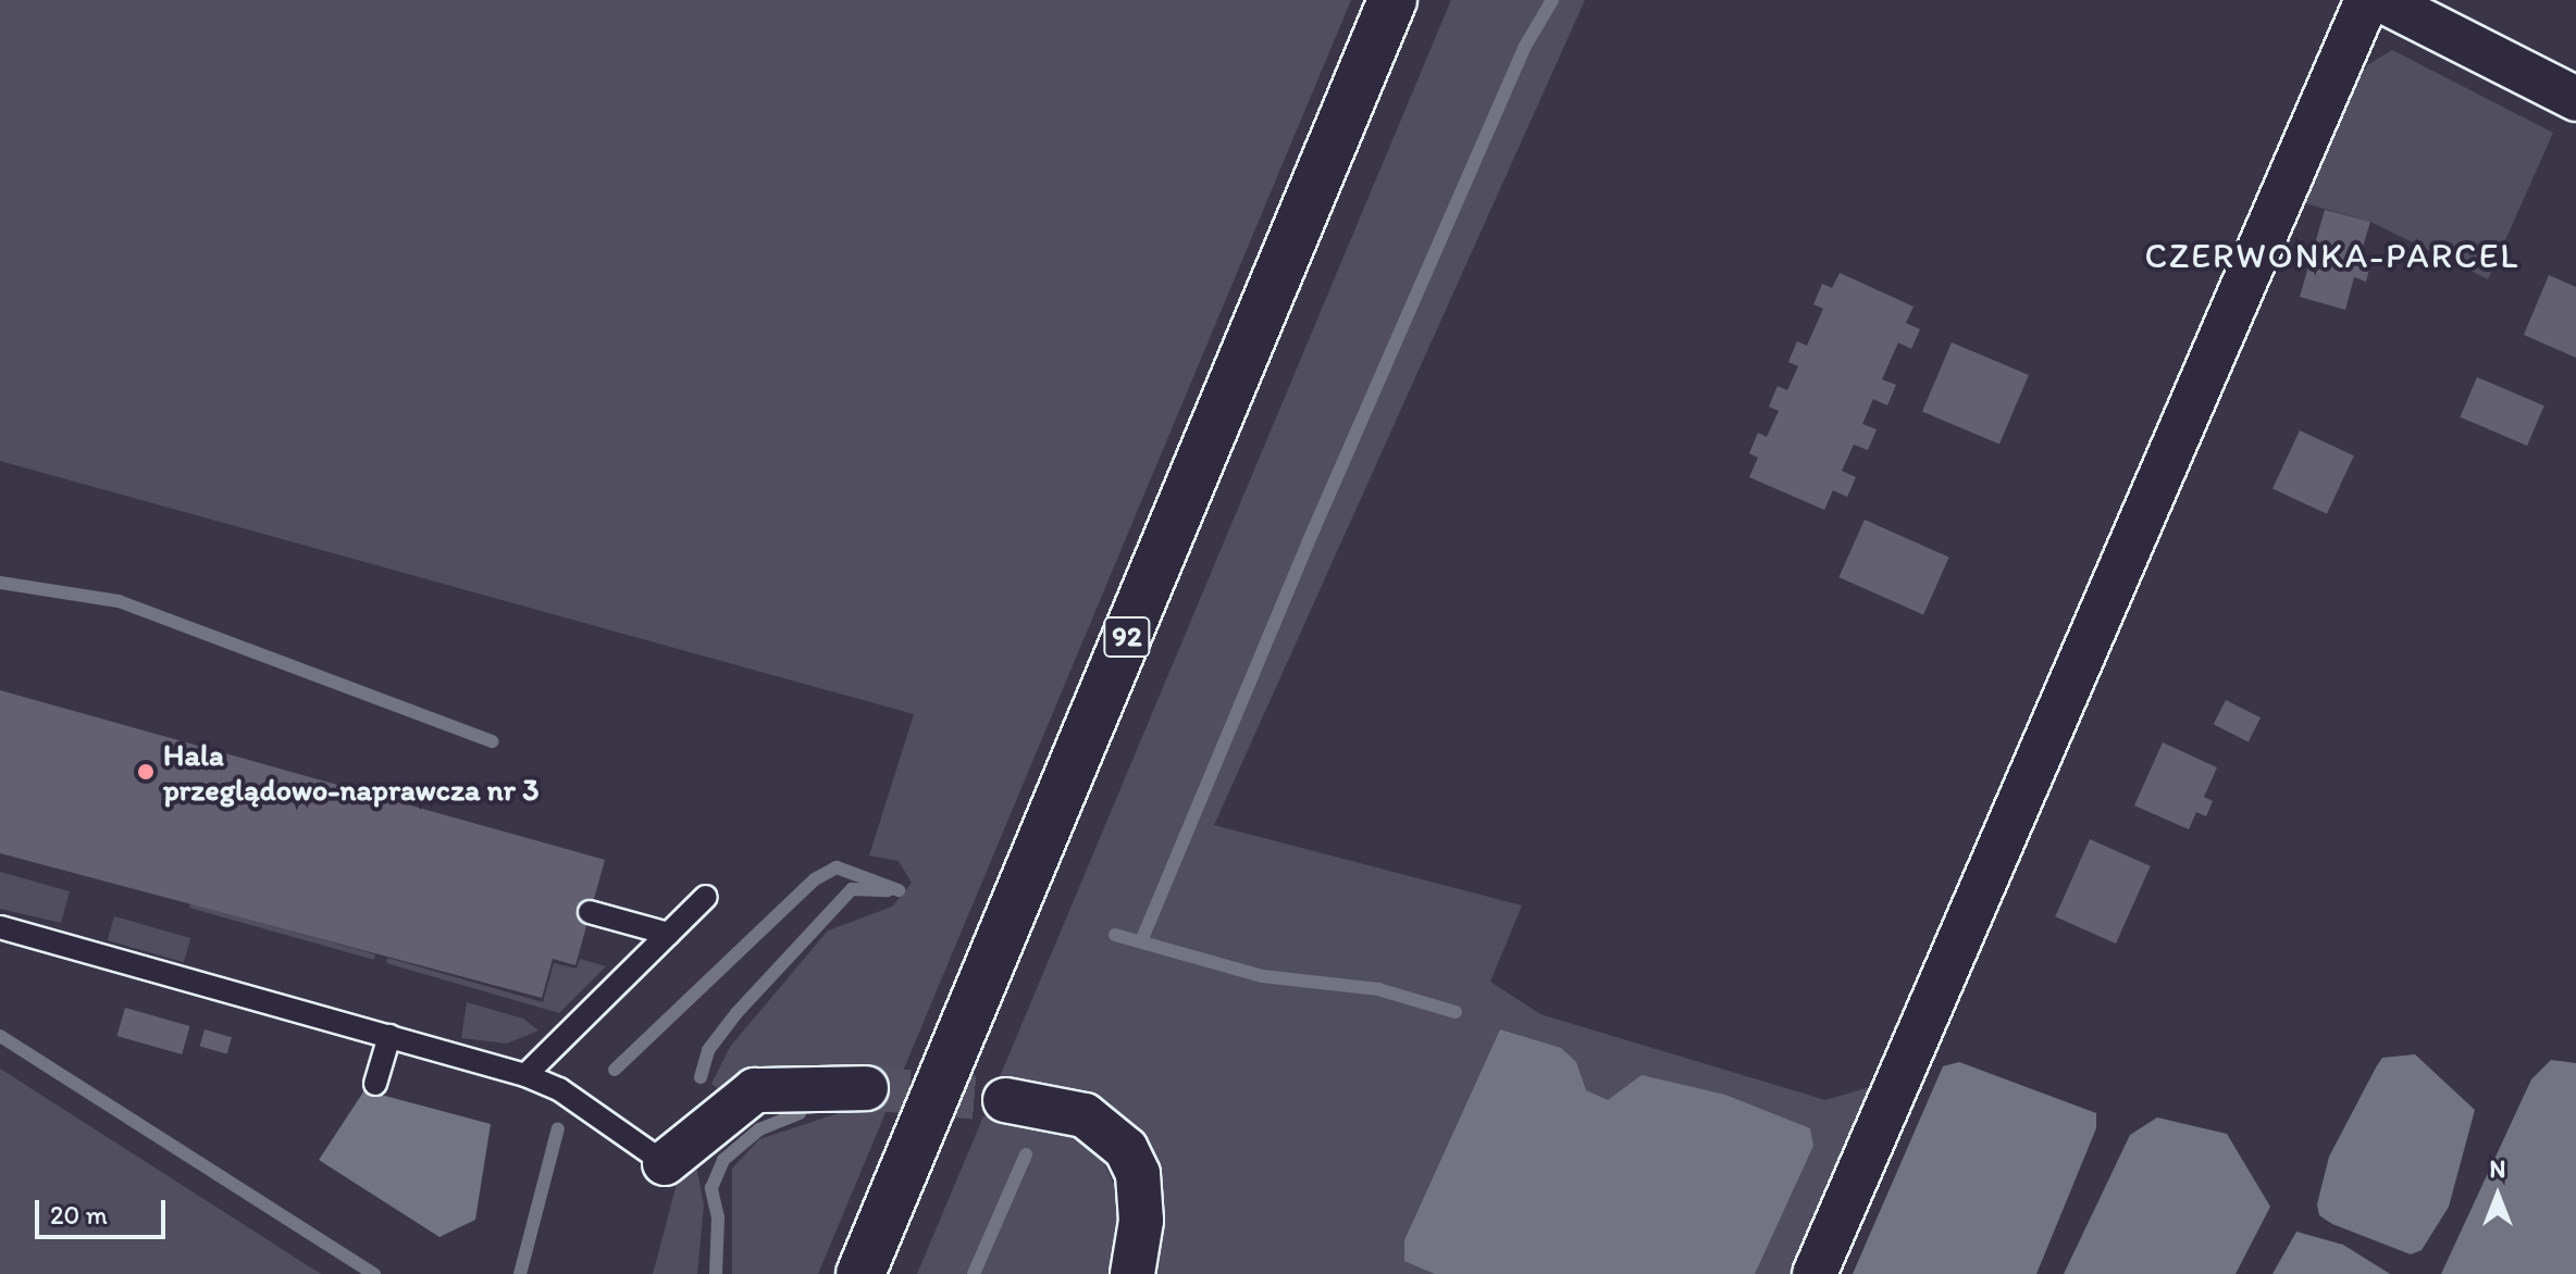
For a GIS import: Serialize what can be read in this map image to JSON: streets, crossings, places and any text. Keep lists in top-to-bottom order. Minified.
{"streets":{"main road":["92"]},"districts":["CZERWONKA-PARCEL"],"places":["Hala przeglądowo-naprawcza nr 3"],"scale_bar":"20 m","north":"top"}
